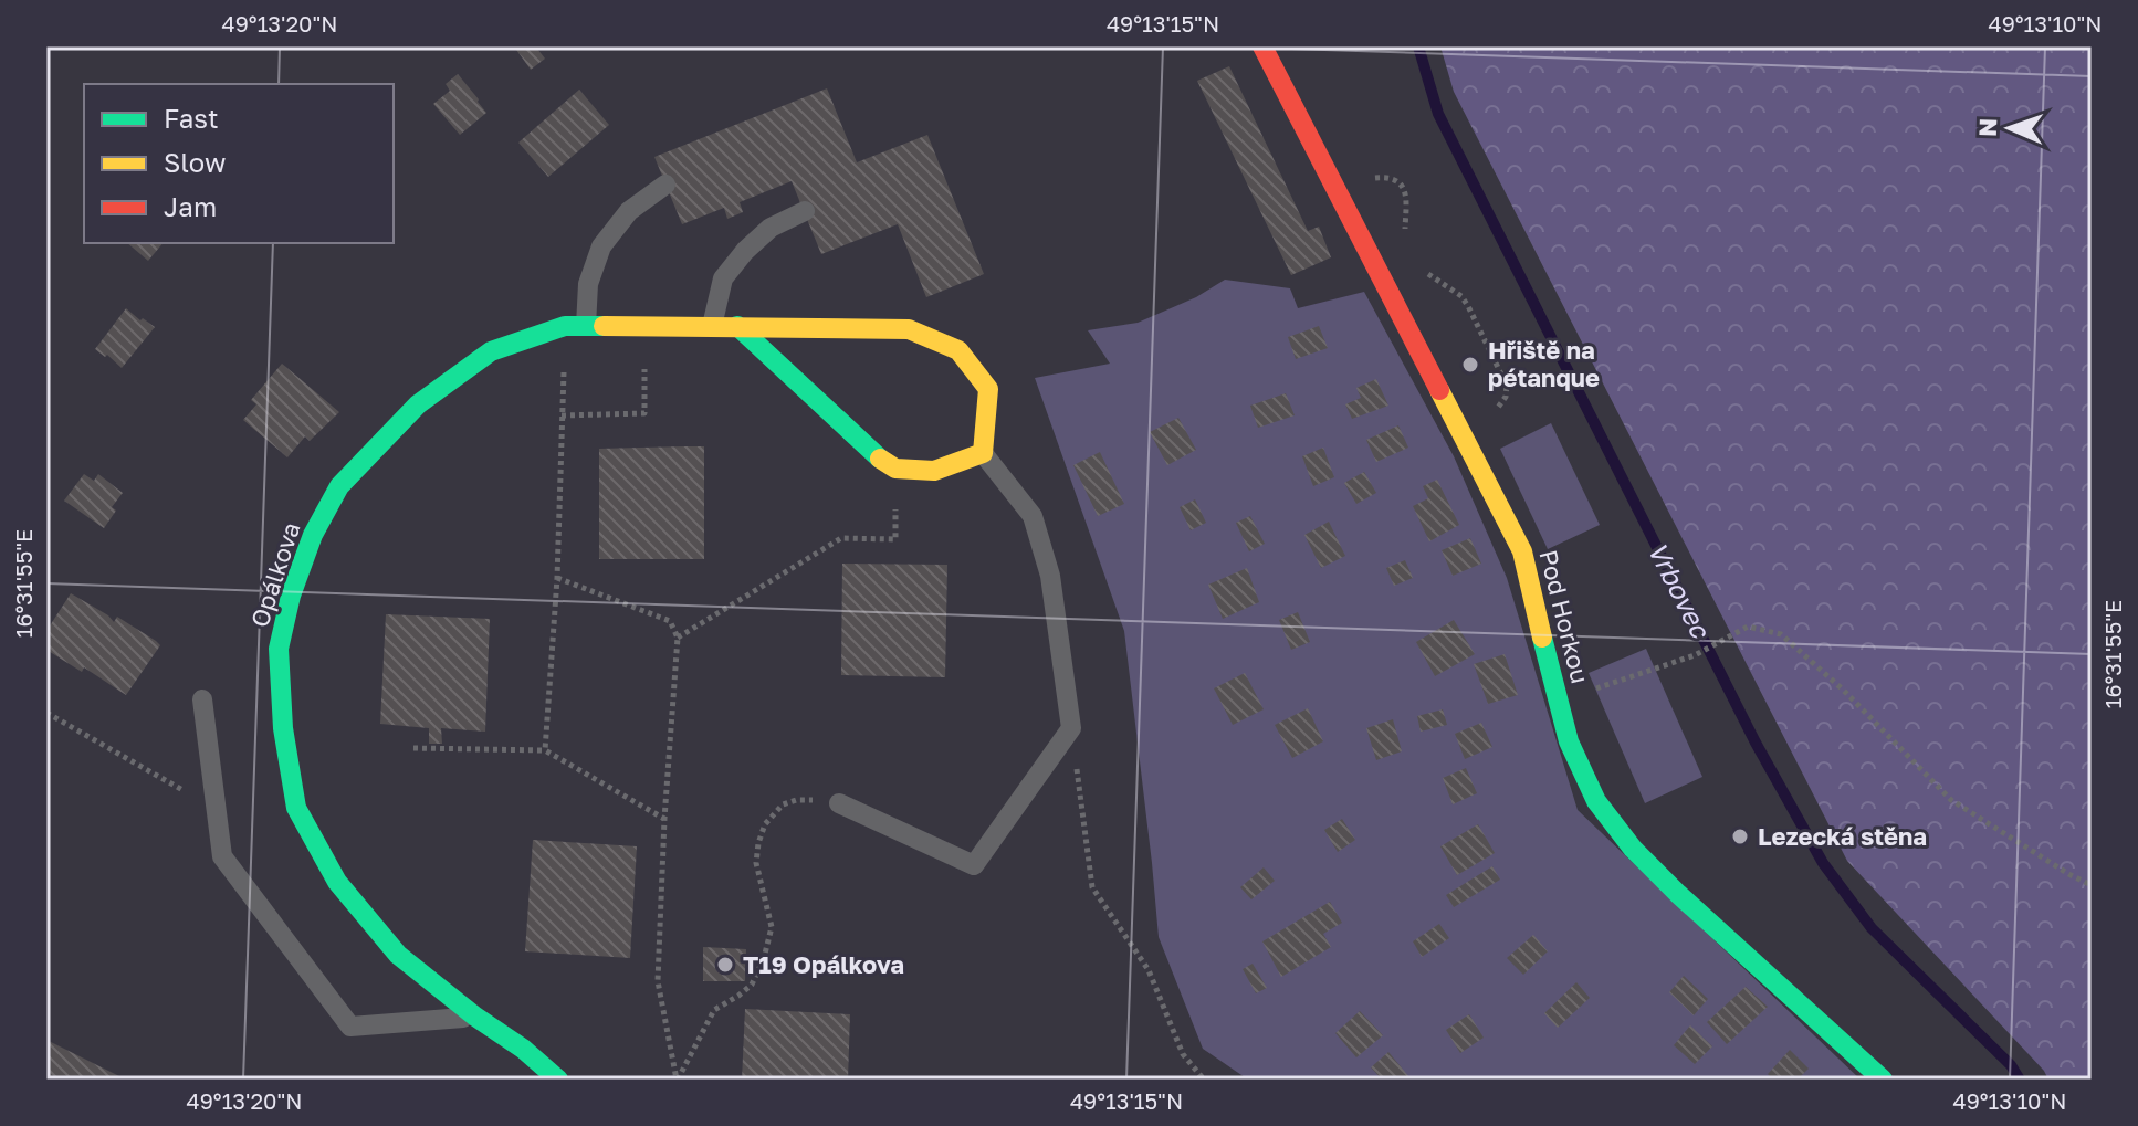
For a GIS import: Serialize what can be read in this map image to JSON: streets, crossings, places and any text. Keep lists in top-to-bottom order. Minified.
{"streets":{"street":["Opálkova","Pod Horkou"]},"water":["Vrbovec"],"places":["Hřiště na pétanque","Lezecká stěna","T19 Opálkova"],"legend":["Fast","Slow","Jam"],"north":"left","coordinates":["49°13'20\"N","49°13'15\"N","49°13'10\"N","16°31'55\"E"]}
